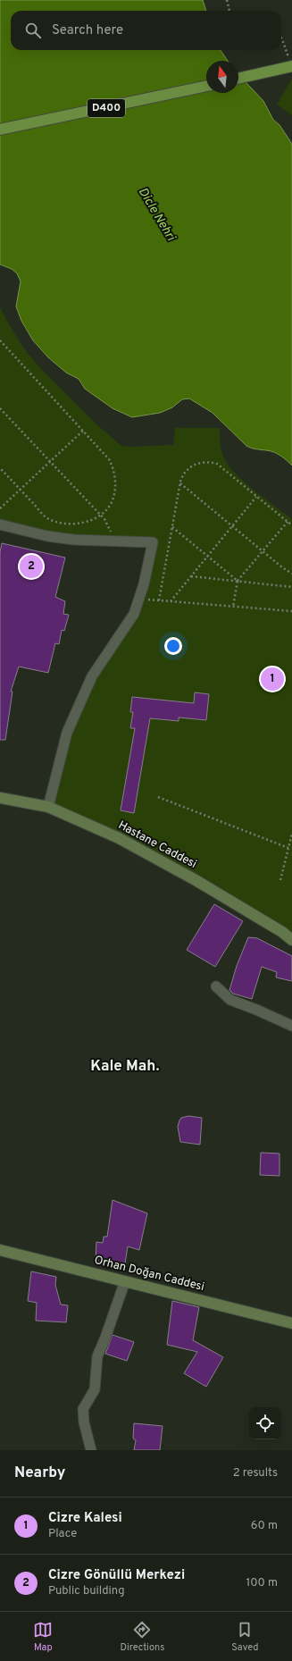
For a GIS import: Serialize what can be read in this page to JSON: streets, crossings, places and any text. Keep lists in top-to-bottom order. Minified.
{"streets":{"main road":["D400"],"street":["Hastane Caddesi","Orhan Doğan Caddesi"]},"districts":["Kale Mah."],"water":["Dicle Nehri"],"north":"top","page":{"search":"Search here","pins":["2","1"],"heading":["Nearby","2 results"],"list":[{"mark":"1","name":"Cizre Kalesi","note":"Place","value":"60 m"},{"mark":"2","name":"Cizre Gönüllü Merkezi","note":"Public building","value":"100 m"}],"nav":["Map","Directions","Saved"]}}
